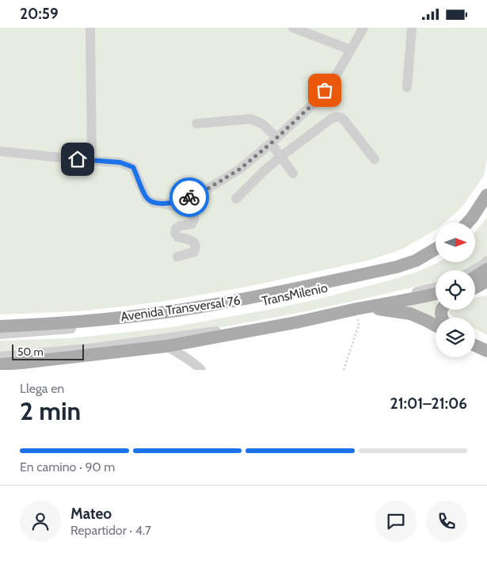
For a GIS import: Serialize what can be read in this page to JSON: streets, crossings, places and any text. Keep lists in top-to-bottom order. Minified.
{"streets":{"main road":["Avenida Transversal 76"],"street":["TransMilenio"]},"scale_bar":"50 m","north":"right","page":{"status":"20:59","scale":"50 m","heading":["2 min","Llega en","21:01–21:06"],"panel":["Mateo","Repartidor · 4.7"],"bar":"En camino · 90 m"}}
